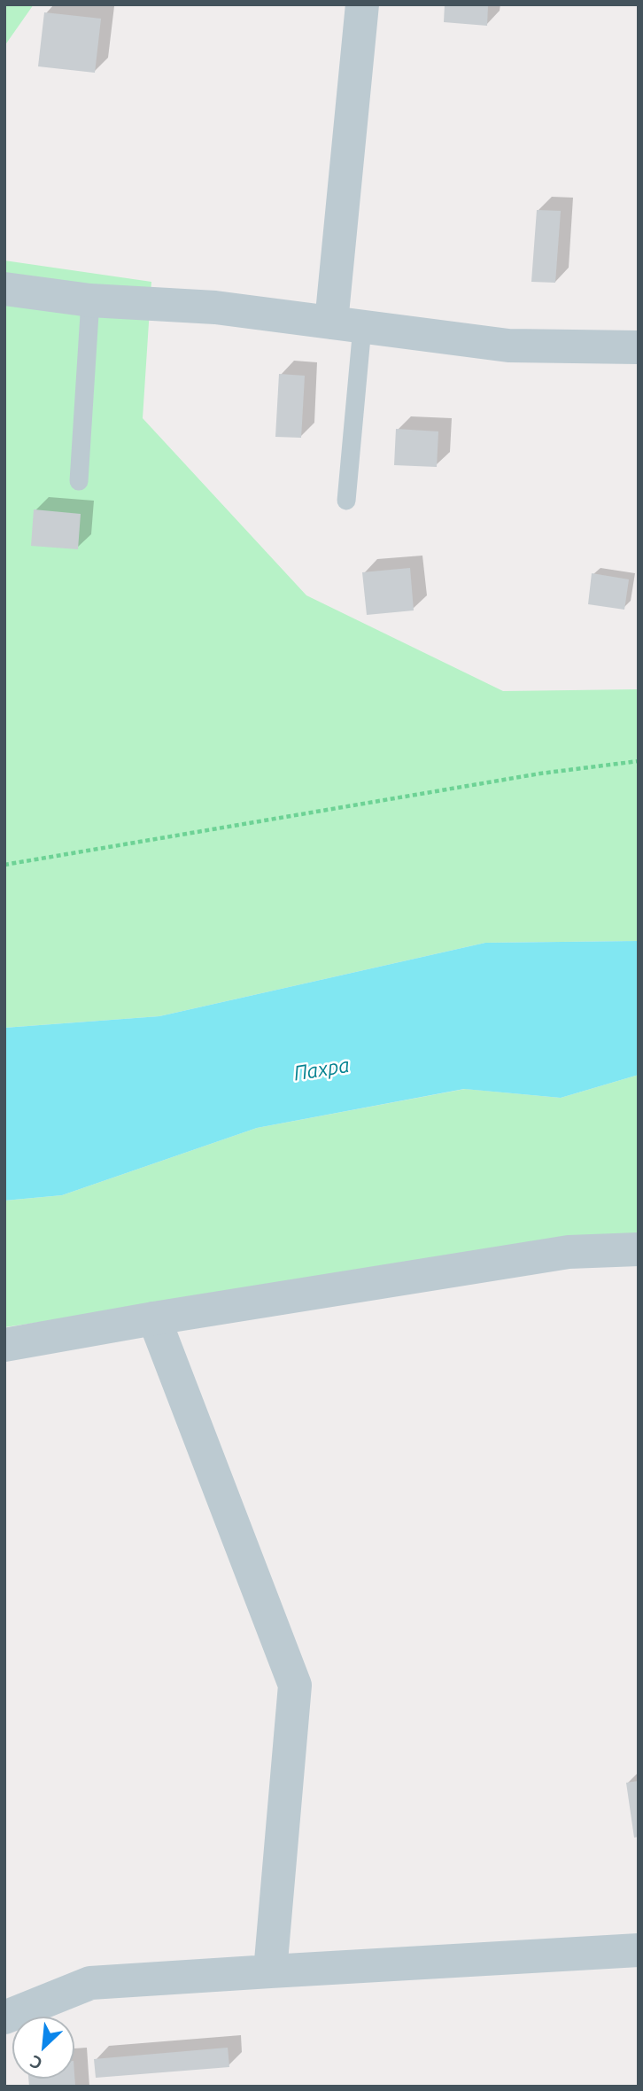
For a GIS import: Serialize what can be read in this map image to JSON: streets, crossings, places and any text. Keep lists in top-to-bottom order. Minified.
{"water":["Пахра"],"north":"bottom left"}
